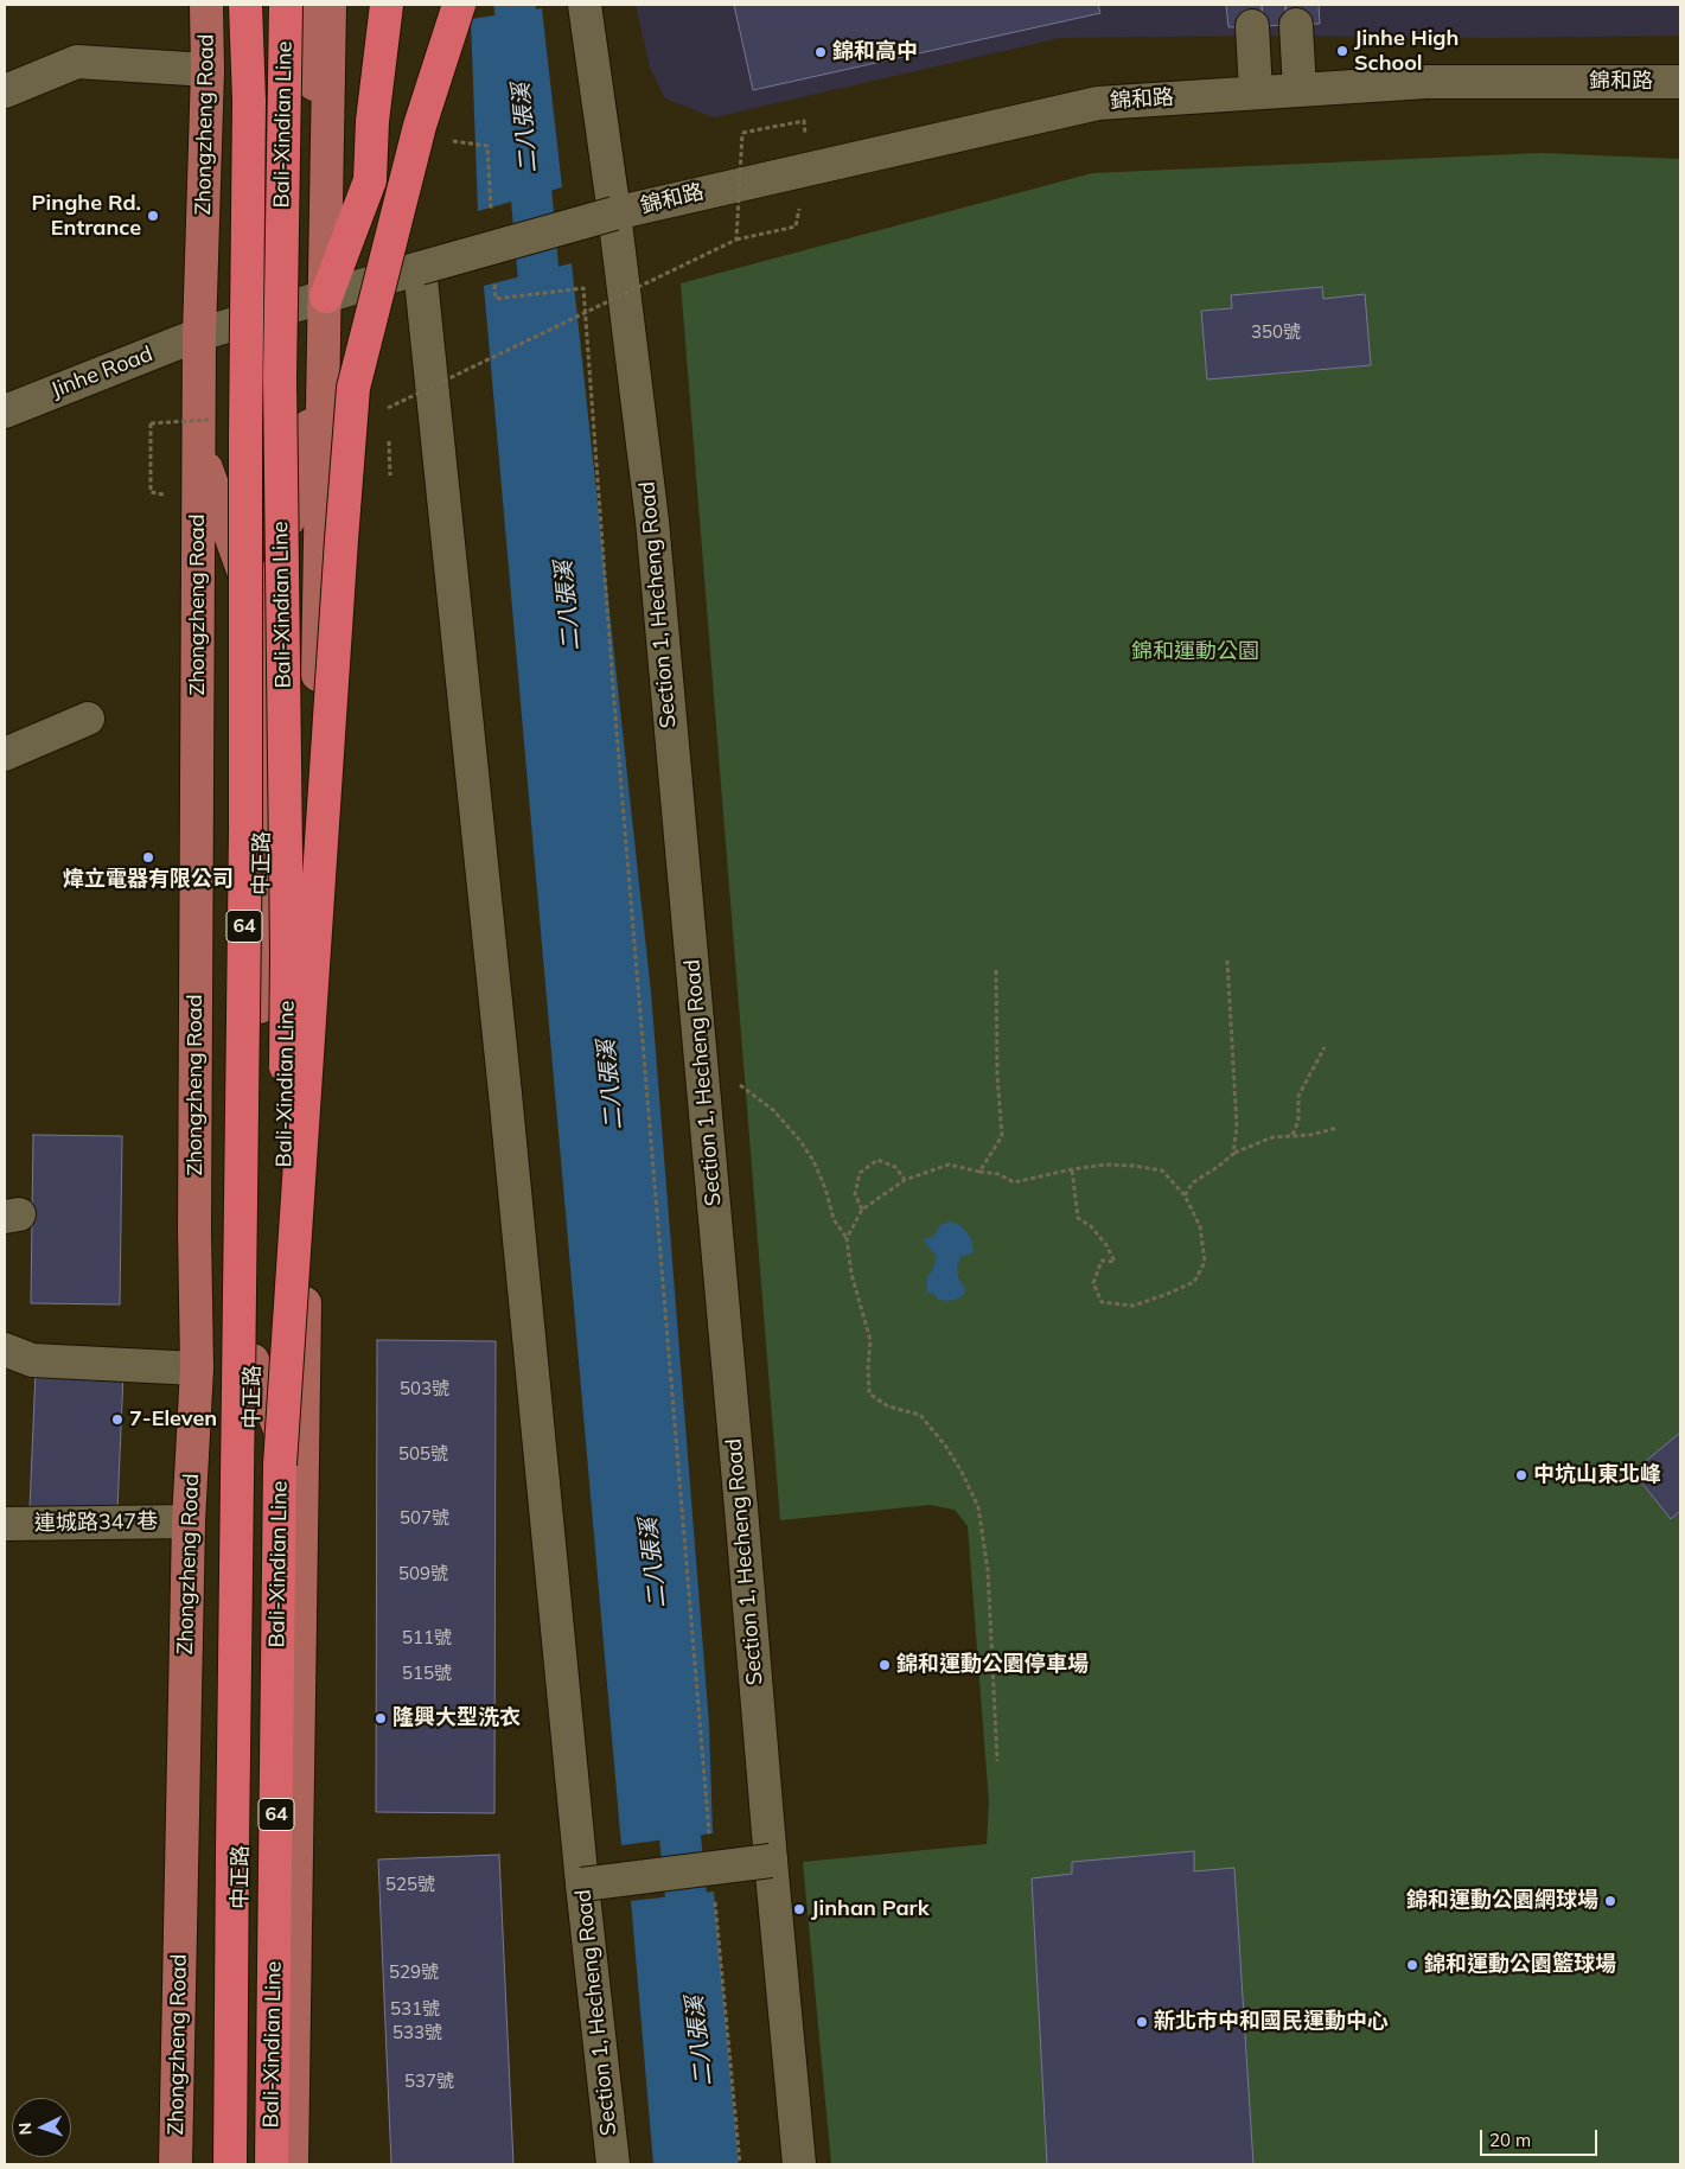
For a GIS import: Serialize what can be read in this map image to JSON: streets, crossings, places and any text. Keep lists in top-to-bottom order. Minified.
{"streets":{"highway":["Bali-Xindian Line","64"],"main road":["Zhongzheng Road","中正路"],"street":["錦和路","Jinhe Road","Section 1, Hecheng Road","連城路347巷"]},"crossings":[["錦和路","Section 1, Hecheng Road"],["Zhongzheng Road","Jinhe Road"],["Zhongzheng Road","連城路347巷"]],"water":["二八張溪"],"parks":["錦和運動公園"],"places":["Jinhe High School","錦和高中","Pinghe Rd. Entrance","煒立電器有限公司","7-Eleven","中坑山東北峰","錦和運動公園停車場","隆興大型洗衣","錦和運動公園網球場","Jinhan Park","錦和運動公園籃球場","新北市中和國民運動中心"],"house_numbers":["350號","503號","505號","507號","509號","511號","515號","525號","529號","531號","533號","537號"],"scale_bar":"20 m","north":"left"}
